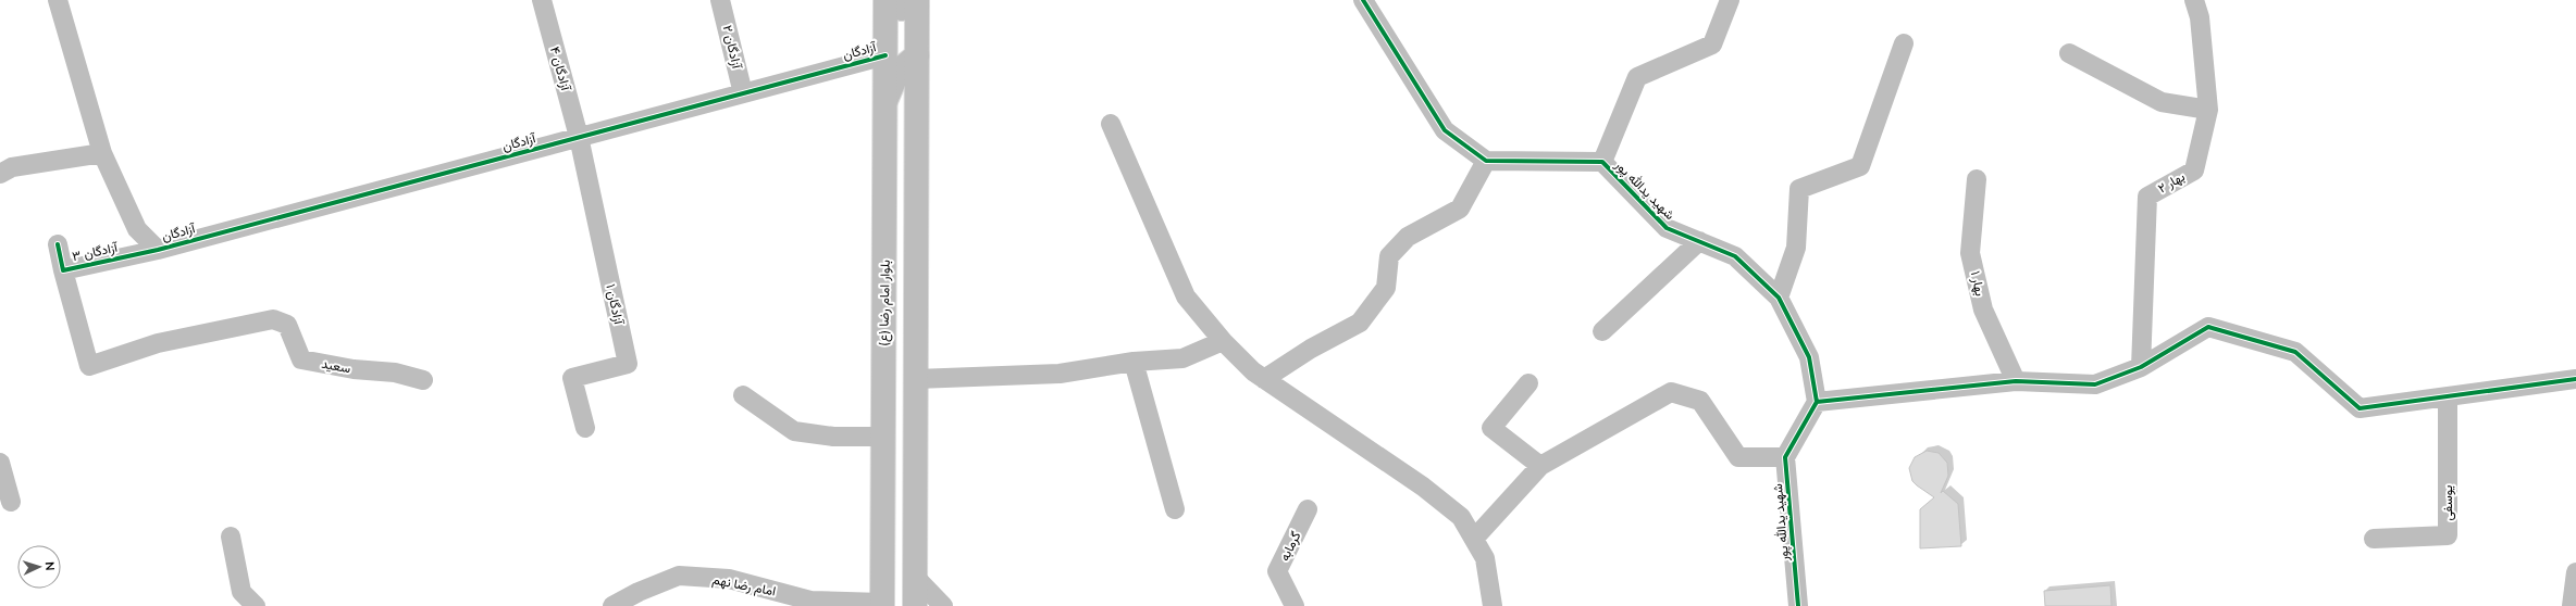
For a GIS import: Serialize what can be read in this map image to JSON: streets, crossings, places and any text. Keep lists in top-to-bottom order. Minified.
{"streets":{"main road":["بلوار امام رضا (ع)"],"street":["آزادگان ۲","آزادگان","آزادگان ۴","بهار ۲","شهید یدالله پور","آزادگان ۳","بهار ۱","آزادگان ۱","سعید","یوسفی","گرمابه","امام رضا نهم"]},"crossings":[["آزادگان ۲","آزادگان"],["آزادگان","آزادگان ۴"],["آزادگان","آزادگان ۳"],["آزادگان","بلوار امام رضا (ع)"],["آزادگان","آزادگان ۱"],["آزادگان ۴","آزادگان ۱"],["آزادگان ۳","سعید"],["بلوار امام رضا (ع)","امام رضا نهم"]],"north":"right"}
